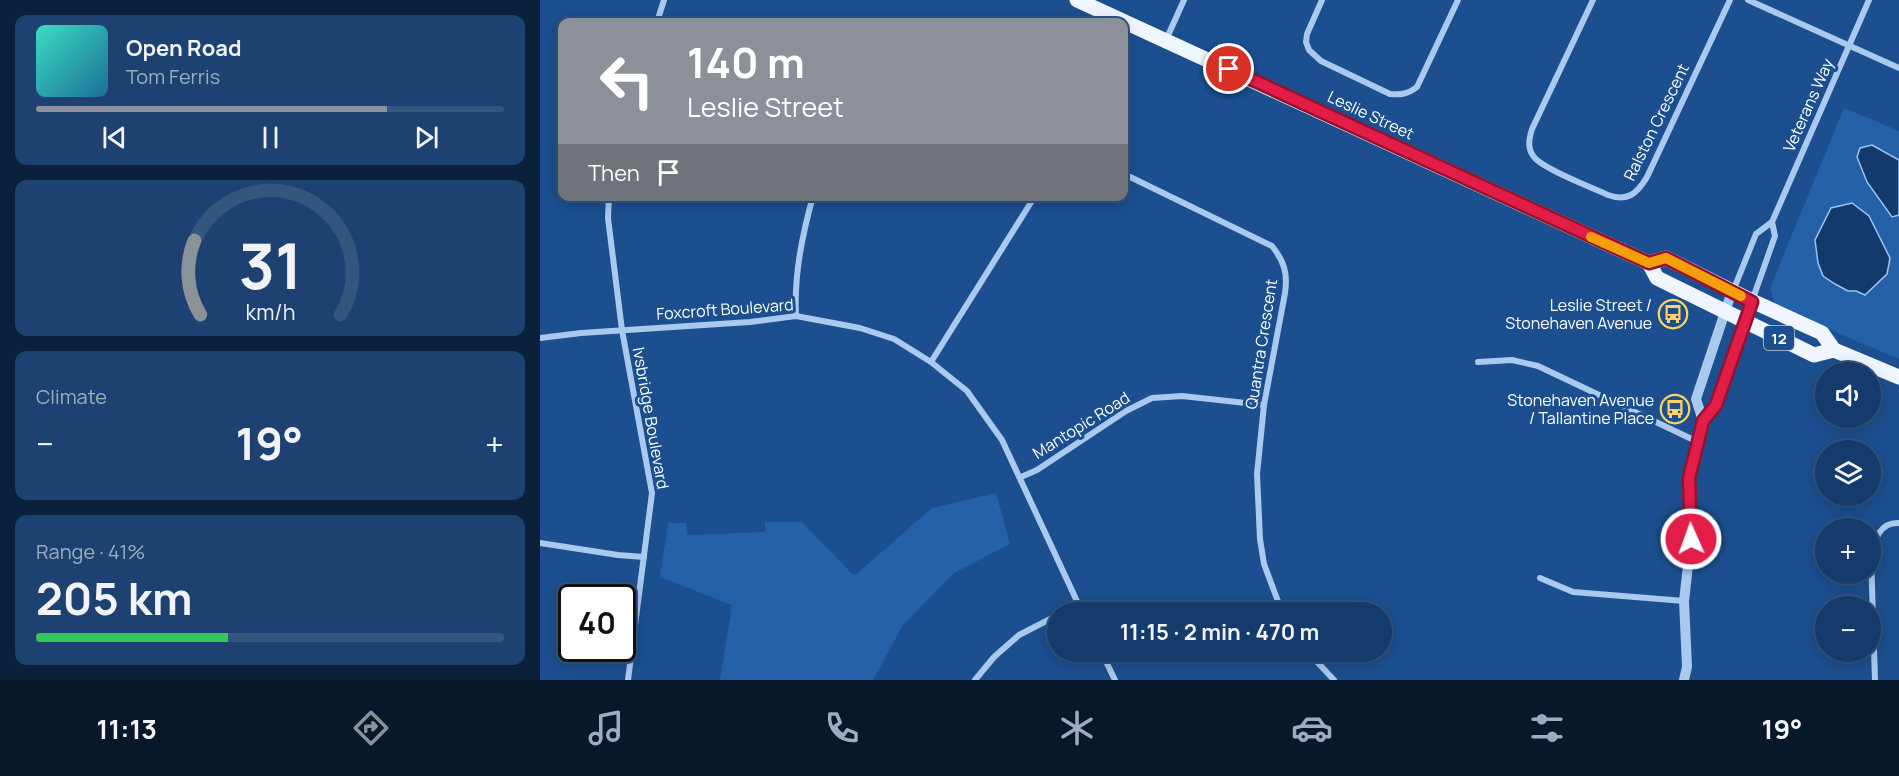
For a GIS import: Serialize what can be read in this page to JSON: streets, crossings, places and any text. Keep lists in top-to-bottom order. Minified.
{"streets":{"main road":["Leslie Street","12"],"street":["Veterans Way","Ralston Crescent","Foxcroft Boulevard","Quantra Crescent","Ivsbridge Boulevard","Mantopic Road"]},"crossings":[["Veterans Way","Leslie Street"],["Foxcroft Boulevard","Ivsbridge Boulevard"],["Foxcroft Boulevard","Mantopic Road"],["Quantra Crescent","Mantopic Road"]],"places":{"bus stop":["Leslie Street / Stonehaven Avenue","Stonehaven Avenue / Tallantine Place"]},"page":{"turn":["140 m","Leslie Street"],"song":["Open Road","Tom Ferris"],"then":"Then","tile":["Climate",["Range · 41%","205 km"]],"map_buttons":["+","−"],"heat":["−","19°","+"],"limit":"40","trip":"11:15 · 2 min · 470 m","tabs":["11:13","19°"],"gauge":["31","km/h"]}}
